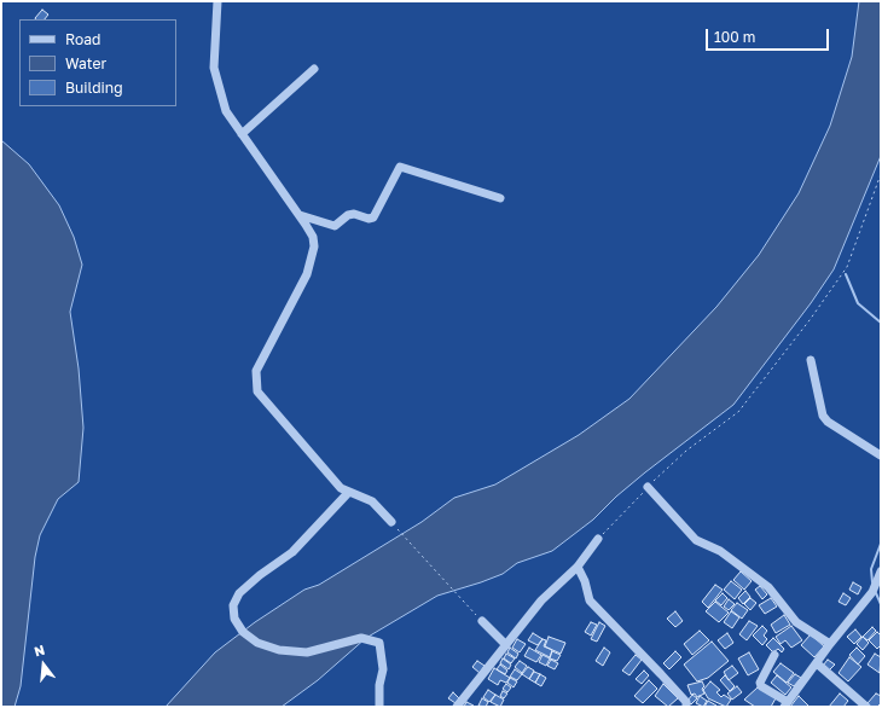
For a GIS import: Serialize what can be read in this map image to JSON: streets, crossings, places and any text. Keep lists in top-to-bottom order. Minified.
{"legend":["Road","Water","Building"],"scale_bar":"100 m","north":"top"}
